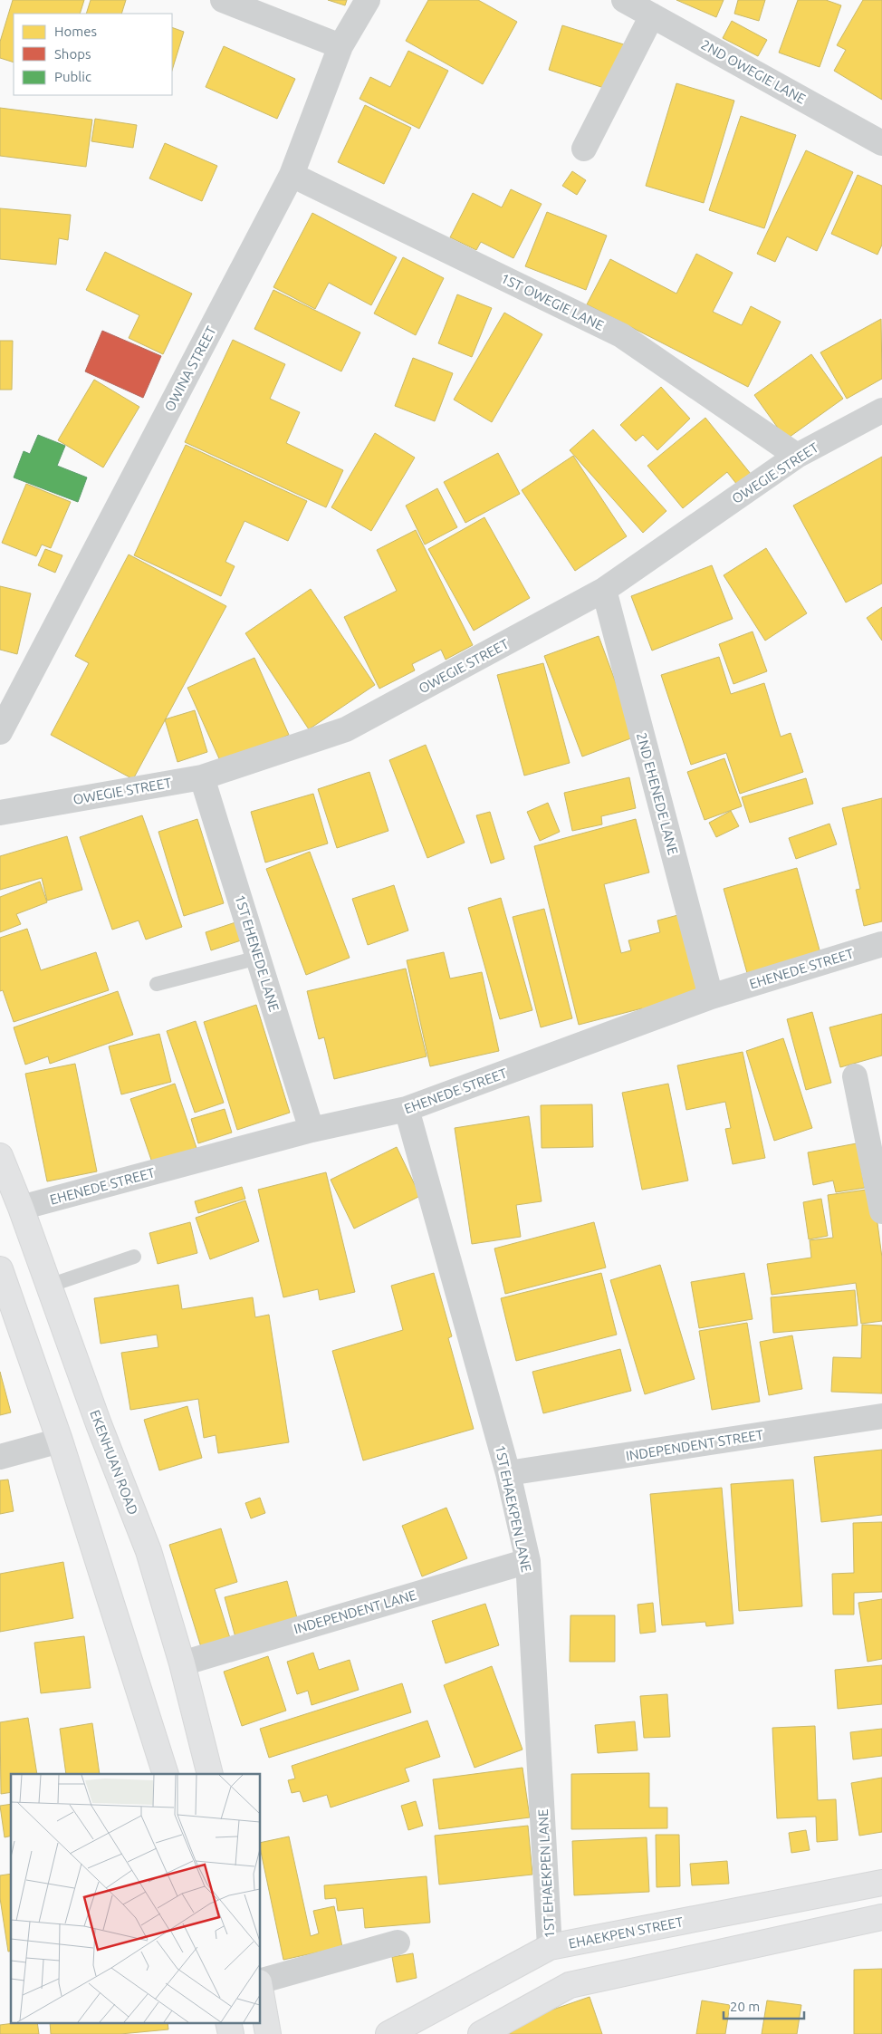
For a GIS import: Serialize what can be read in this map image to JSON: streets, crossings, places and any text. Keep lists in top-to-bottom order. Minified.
{"streets":{"main road":["EKENHUAN ROAD","EHAEKPEN STREET"],"street":["2ND OWEGIE LANE","1ST OWEGIE LANE","OWINA STREET","OWEGIE STREET","2ND EHENEDE LANE","1ST EHENEDE LANE","EHENEDE STREET","INDEPENDENT STREET","1ST EHAEKPEN LANE","INDEPENDENT LANE"]},"crossings":[["1ST OWEGIE LANE","OWINA STREET"],["1ST OWEGIE LANE","OWEGIE STREET"],["OWEGIE STREET","2ND EHENEDE LANE"],["OWEGIE STREET","1ST EHENEDE LANE"],["2ND EHENEDE LANE","EHENEDE STREET"],["1ST EHENEDE LANE","EHENEDE STREET"],["EHENEDE STREET","EKENHUAN ROAD"],["EHENEDE STREET","1ST EHAEKPEN LANE"],["INDEPENDENT STREET","1ST EHAEKPEN LANE"],["EKENHUAN ROAD","INDEPENDENT LANE"],["1ST EHAEKPEN LANE","INDEPENDENT LANE"],["1ST EHAEKPEN LANE","EHAEKPEN STREET"]],"legend":["Homes","Shops","Public"],"scale_bar":"20 m"}
